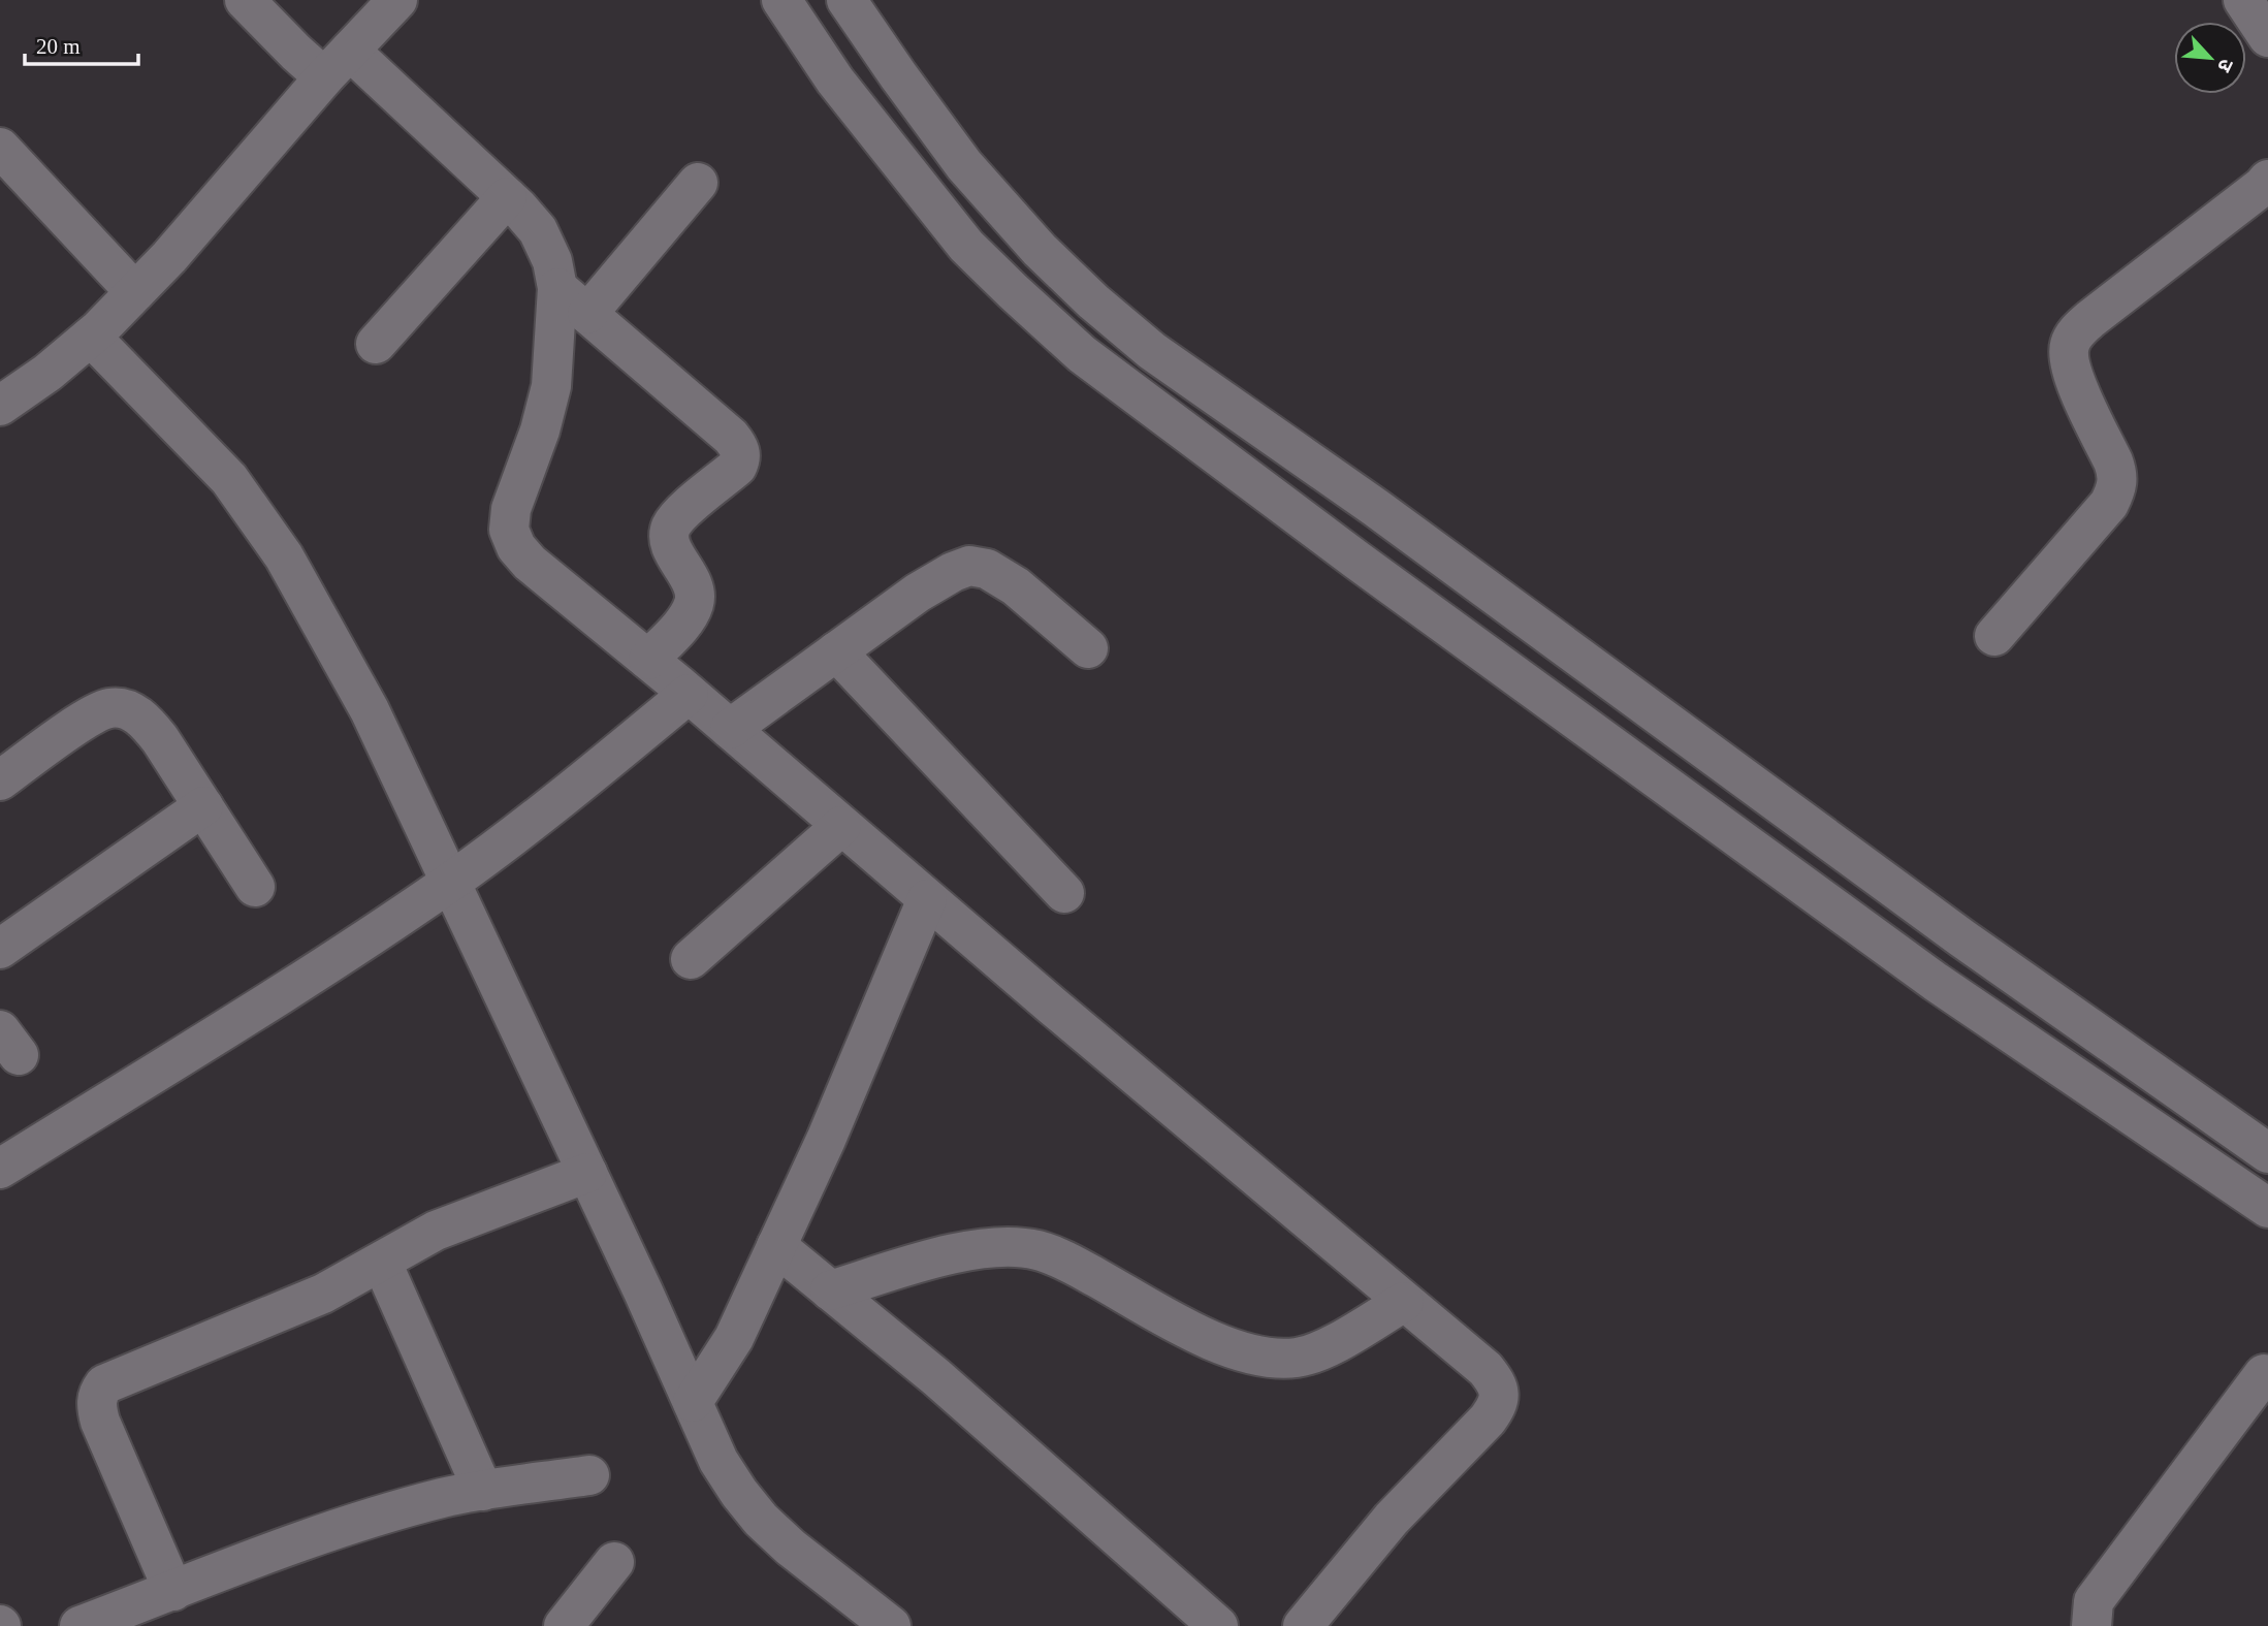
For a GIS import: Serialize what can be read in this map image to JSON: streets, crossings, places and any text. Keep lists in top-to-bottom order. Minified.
{"scale_bar":"20 m","north":"bottom right"}
